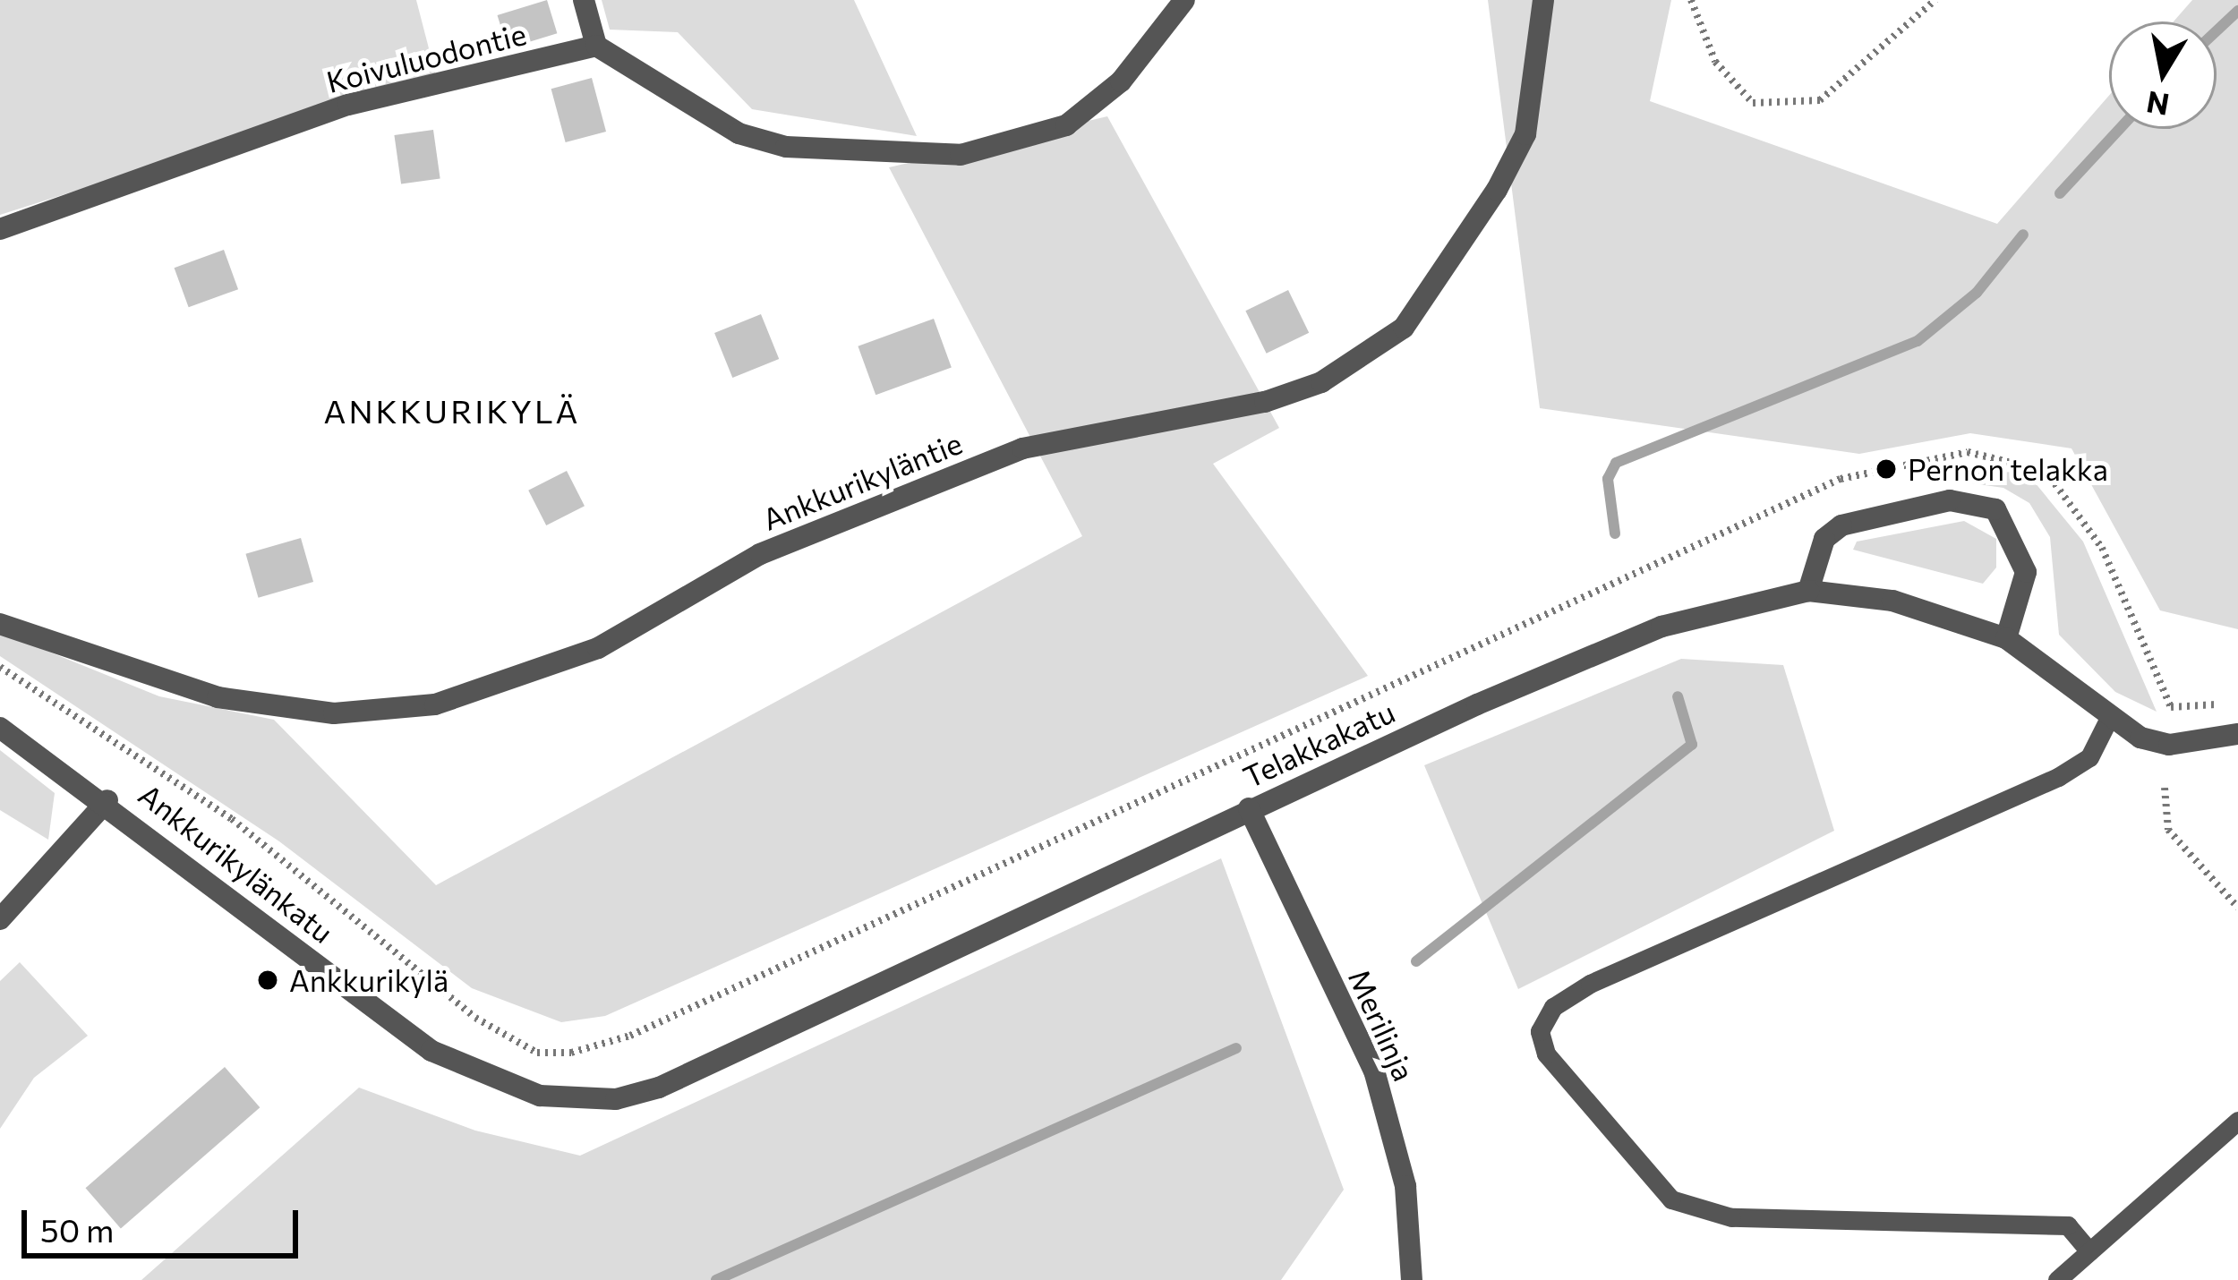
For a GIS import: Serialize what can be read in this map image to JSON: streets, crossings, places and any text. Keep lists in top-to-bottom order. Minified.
{"streets":{"street":["Koivuluodontie","Ankkurikyläntie","Telakkakatu","Ankkurikylänkatu","Merilinja"]},"crossings":[["Telakkakatu","Ankkurikylänkatu"],["Telakkakatu","Merilinja"]],"districts":["ANKKURIKYLÄ"],"places":["Pernon telakka","Ankkurikylä"],"scale_bar":"50 m","north":"bottom"}
